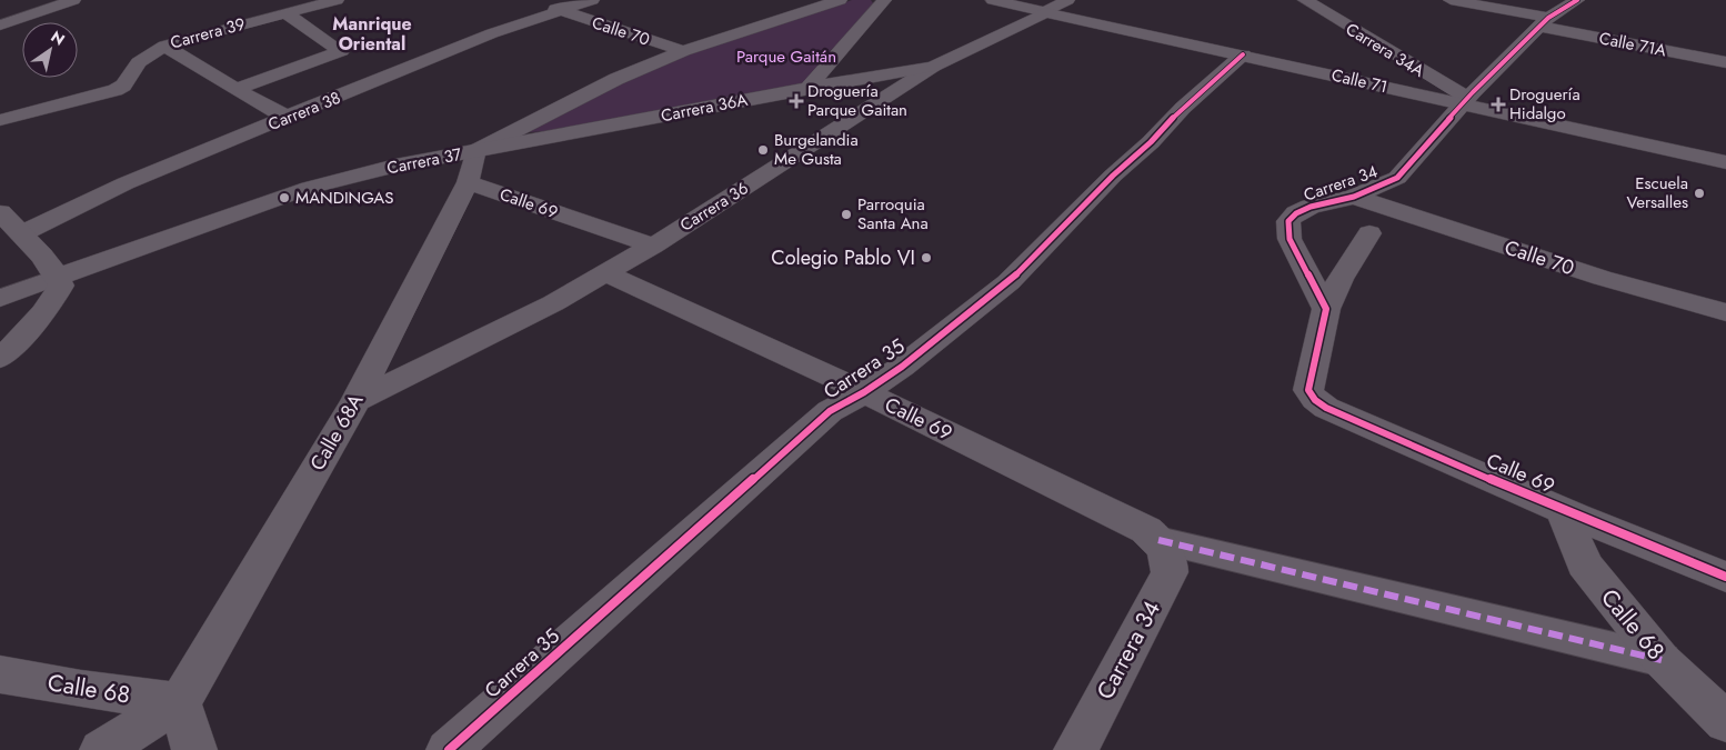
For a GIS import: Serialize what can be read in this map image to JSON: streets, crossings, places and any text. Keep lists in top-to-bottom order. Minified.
{"streets":{"street":["Calle 70","Carrera 39","Calle 71A","Carrera 34A","Calle 71","Carrera 36A","Carrera 38","Carrera 37","Carrera 34","Calle 69","Carrera 36","Carrera 35","Calle 68A","Calle 68"]},"crossings":[["Calle 70","Carrera 38"],["Calle 70","Carrera 37"],["Calle 70","Carrera 34"],["Calle 71A","Carrera 34"],["Carrera 34A","Calle 71"],["Carrera 34A","Carrera 34"],["Calle 71","Carrera 34"],["Calle 71","Carrera 36"],["Calle 71","Carrera 35"],["Carrera 36A","Carrera 37"],["Carrera 36A","Carrera 36"],["Carrera 36A","Calle 68A"],["Carrera 37","Calle 68A"],["Carrera 34","Calle 69"],["Calle 69","Carrera 36"],["Calle 69","Carrera 35"],["Calle 69","Calle 68A"],["Calle 69","Calle 68"],["Carrera 36","Calle 68A"],["Calle 68A","Calle 68"]],"districts":["Manrique Oriental"],"parks":["Parque Gaitán"],"places":{"health":["Droguería Parque Gaitan","Droguería Hidalgo"],"other":["Burgelandia Me Gusta","Escuela Versalles","MANDINGAS","Parroquia Santa Ana","Colegio Pablo VI"]},"north":"top right"}
